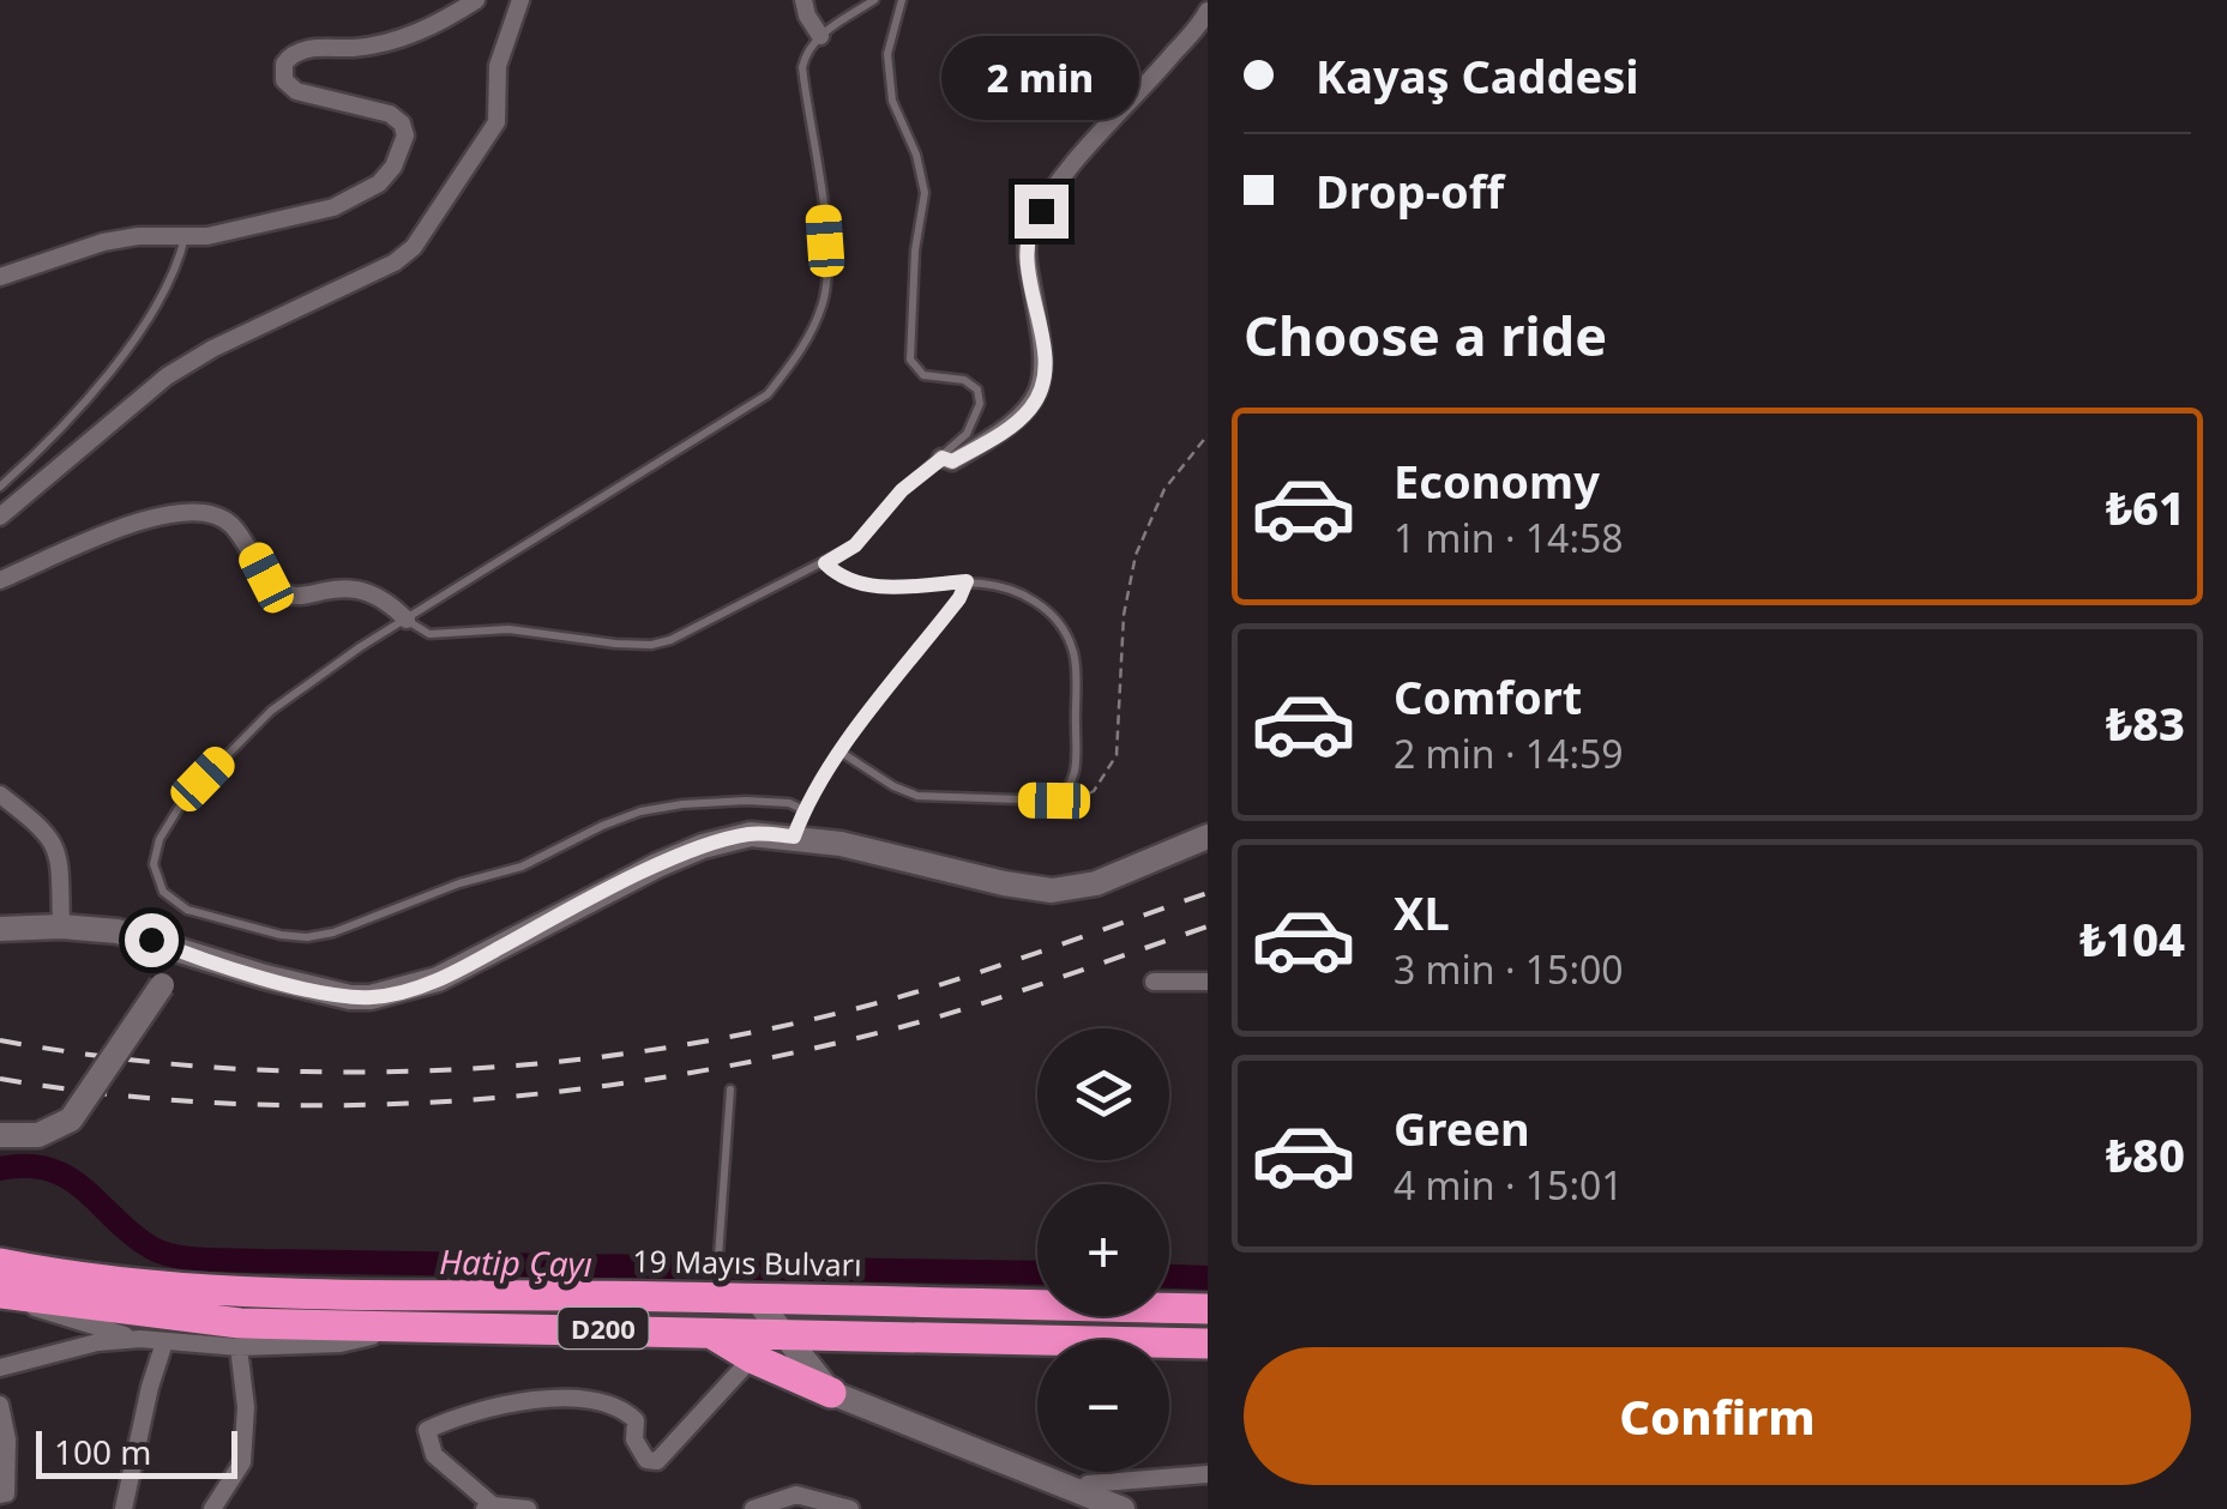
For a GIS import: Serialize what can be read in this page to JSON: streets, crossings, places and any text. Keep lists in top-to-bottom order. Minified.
{"streets":{"highway":["19 Mayıs Bulvarı","D200"]},"water":["Hatip Çayı"],"scale_bar":"100 m","page":{"banner":["Kayaş Caddesi","Drop-off"],"bubble":"2 min","heading":"Choose a ride","list":[{"name":"Economy","note":"1 min · 14:58","value":"₺61"},{"name":"Comfort","note":"2 min · 14:59","value":"₺83"},{"name":"XL","note":"3 min · 15:00","value":"₺104"},{"name":"Green","note":"4 min · 15:01","value":"₺80"}],"map_buttons":["+","−"],"buttons":"Confirm","scale":"100 m"}}
